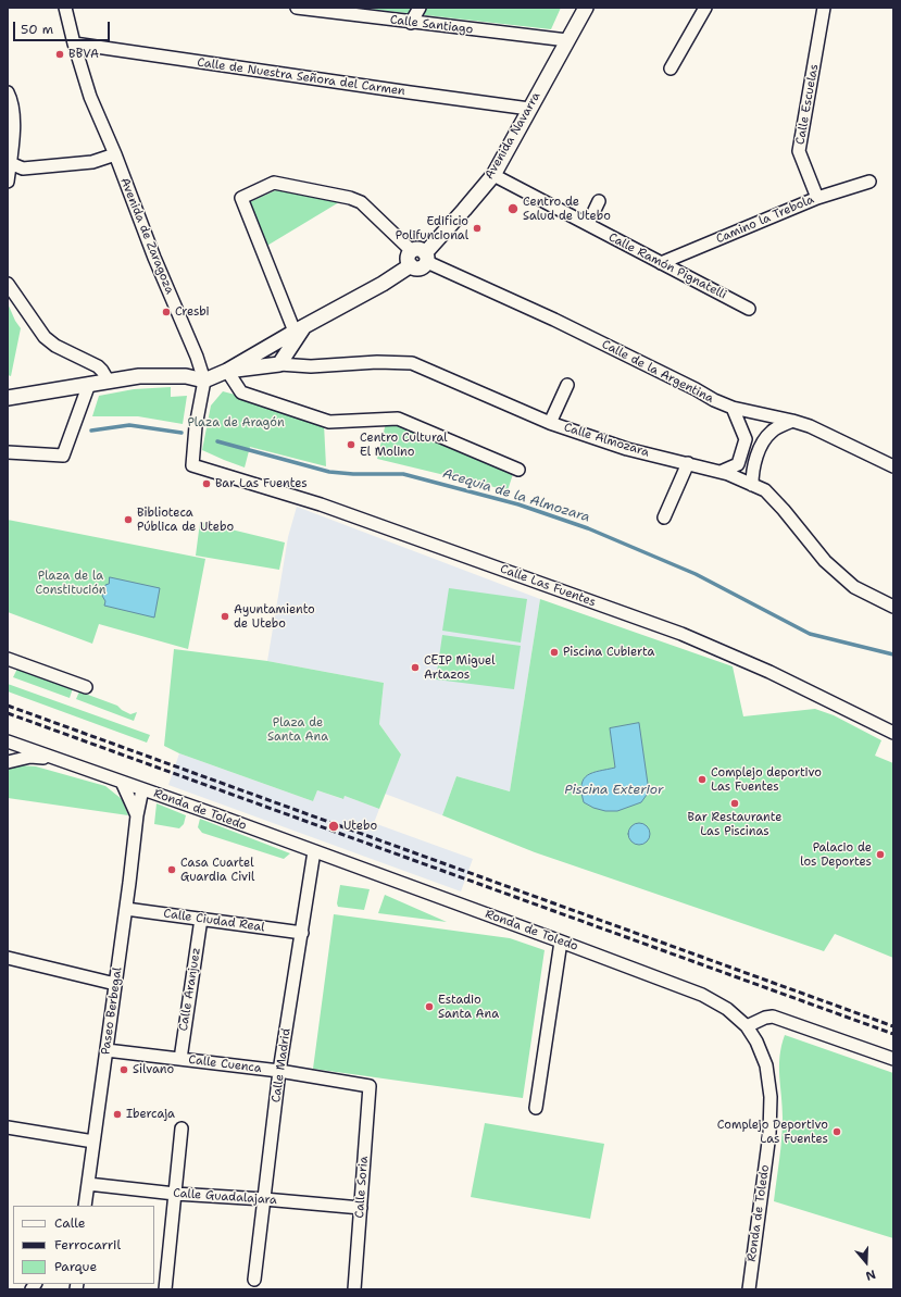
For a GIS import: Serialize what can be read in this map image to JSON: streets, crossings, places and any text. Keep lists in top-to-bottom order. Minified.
{"streets":{"street":["Calle Santiago","Calle de Nuestra Señora del Carmen","Calle Escuelas","Avenida Navarra","Camino la Trebola","Avenida de Zaragoza","Calle Ramón Pignatelli","Calle de la Argentina","Calle Almozara","Calle Las Fuentes","Ronda de Toledo","Calle Ciudad Real","Calle Aranjuez","Paseo Berbegal","Calle Cuenca","Calle Madrid","Calle Soria","Calle Guadalajara"]},"crossings":[["Calle Santiago","Avenida Navarra"],["Calle de Nuestra Señora del Carmen","Avenida Navarra"],["Calle de Nuestra Señora del Carmen","Avenida de Zaragoza"],["Calle Escuelas","Camino la Trebola"],["Avenida Navarra","Avenida de Zaragoza"],["Avenida Navarra","Calle Ramón Pignatelli"],["Avenida Navarra","Calle de la Argentina"],["Avenida Navarra","Calle Almozara"],["Camino la Trebola","Calle Ramón Pignatelli"],["Avenida de Zaragoza","Calle Las Fuentes"],["Ronda de Toledo","Paseo Berbegal"],["Ronda de Toledo","Calle Madrid"],["Calle Ciudad Real","Calle Aranjuez"],["Calle Ciudad Real","Paseo Berbegal"],["Calle Ciudad Real","Calle Madrid"],["Calle Aranjuez","Calle Cuenca"],["Paseo Berbegal","Calle Cuenca"],["Paseo Berbegal","Calle Guadalajara"],["Calle Cuenca","Calle Madrid"],["Calle Cuenca","Calle Soria"],["Calle Madrid","Calle Guadalajara"],["Calle Soria","Calle Guadalajara"]],"water":["Acequia de la Almozara","Piscina Exterior"],"parks":["Plaza de Aragón","Plaza de la Constitución","Plaza de Santa Ana"],"places":["BBVA","Centro de Salud de Utebo","Edificio Polifuncional","Cresbi","Centro Cultural El Molino","Bar Las Fuentes","Biblioteca Pública de Utebo","Ayuntamiento de Utebo","Piscina Cubierta","CEIP Miguel Artazos","Complejo deportivo Las Fuentes","Bar Restaurante Las Piscinas","Utebo","Palacio de los Deportes","Casa Cuartel Guardia Civil","Estadio Santa Ana","Silvano","Ibercaja","Complejo Deportivo Las Fuentes"],"legend":["Calle","Ferrocarril","Parque"],"scale_bar":"50 m","north":"bottom"}
